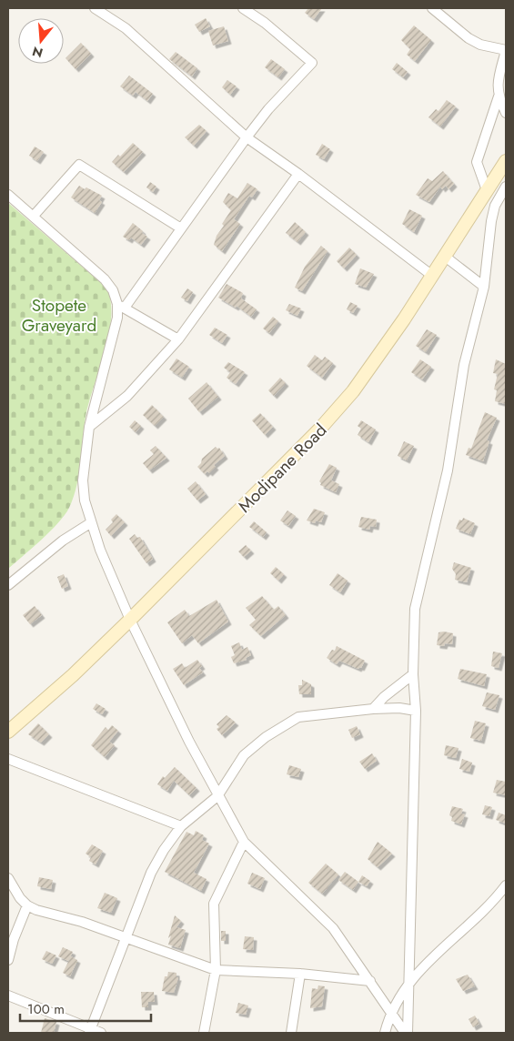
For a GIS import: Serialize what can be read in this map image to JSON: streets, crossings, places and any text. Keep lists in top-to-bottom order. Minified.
{"streets":{"main road":["Modipane Road"]},"parks":["Stopete Graveyard"],"scale_bar":"100 m","north":"bottom"}
